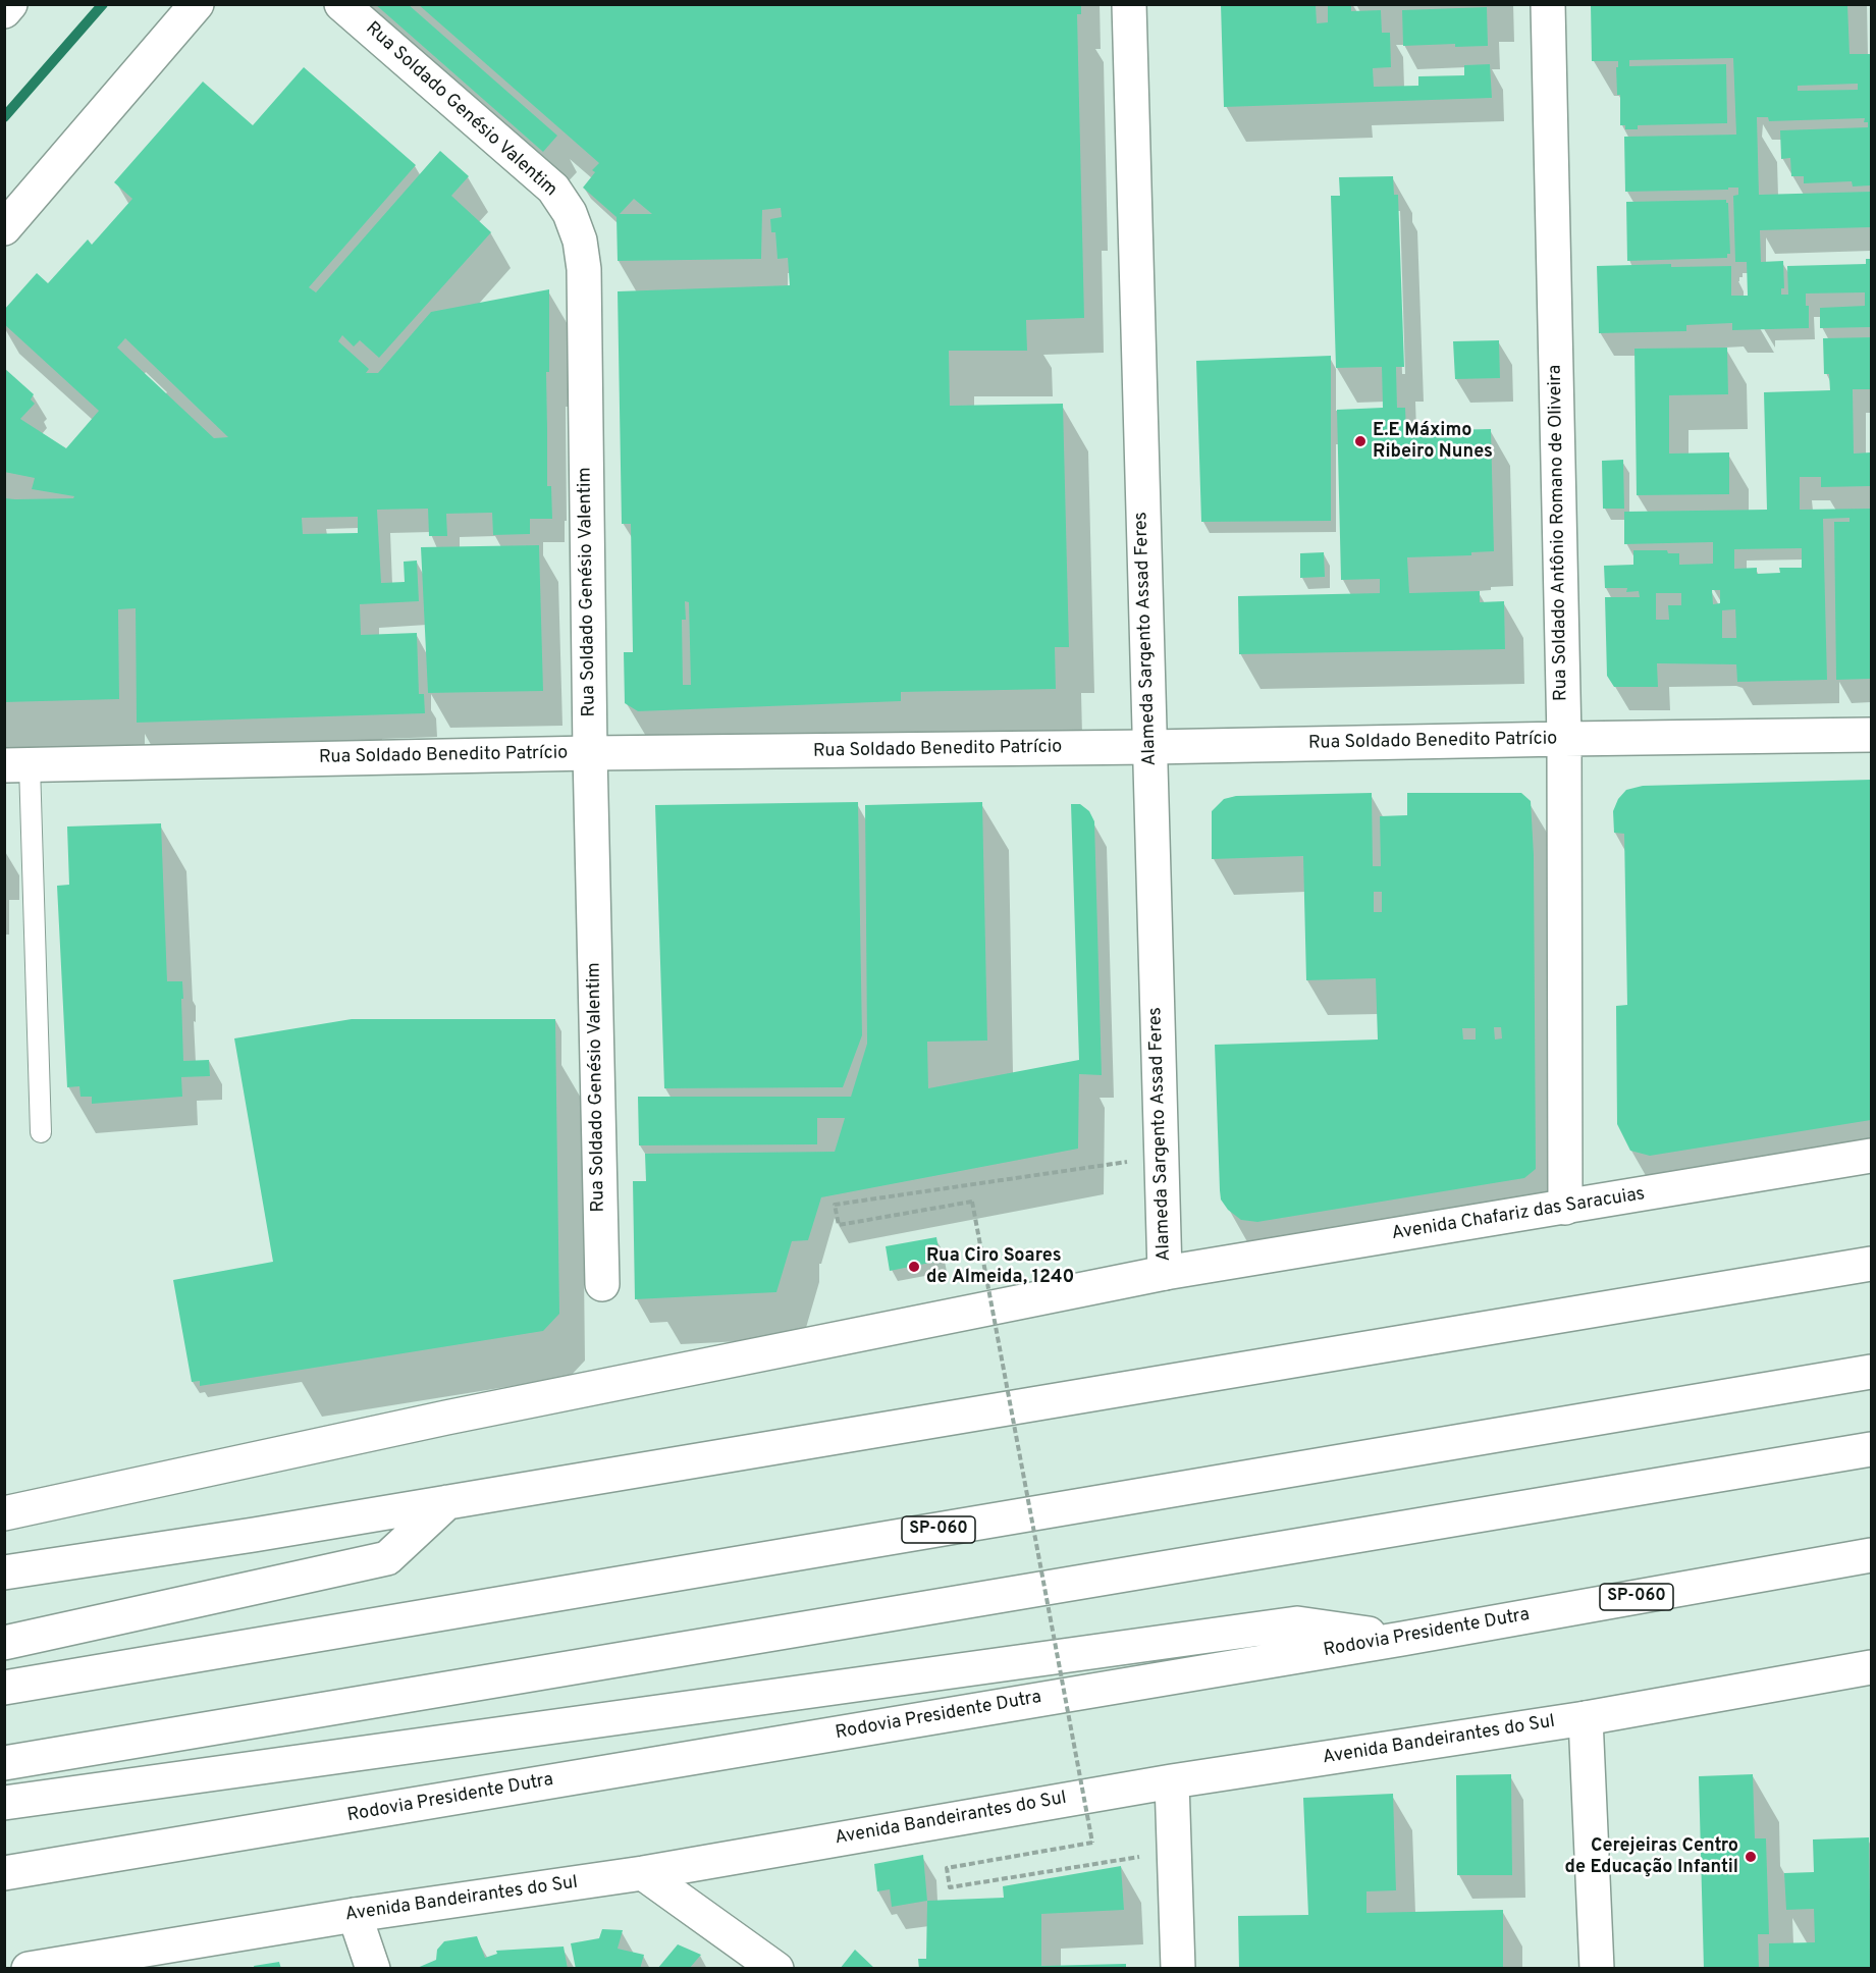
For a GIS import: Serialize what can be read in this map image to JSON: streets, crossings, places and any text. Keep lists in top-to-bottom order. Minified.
{"streets":{"main road":["Rua Soldado Genésio Valentim","Rua Soldado Antônio Romano de Oliveira","Alameda Sargento Assad Feres","Rua Soldado Benedito Patrício","Avenida Chafariz das Saracuias","SP-060","Rodovia Presidente Dutra","Avenida Bandeirantes do Sul"]},"crossings":[["Rua Soldado Genésio Valentim","Rua Soldado Benedito Patrício"],["Rua Soldado Antônio Romano de Oliveira","Rua Soldado Benedito Patrício"],["Rua Soldado Antônio Romano de Oliveira","Avenida Chafariz das Saracuias"],["Alameda Sargento Assad Feres","Rua Soldado Benedito Patrício"],["Alameda Sargento Assad Feres","Avenida Chafariz das Saracuias"]],"places":["E.E Máximo Ribeiro Nunes","Rua Ciro Soares de Almeida, 1240","Cerejeiras Centro de Educação Infantil"]}
